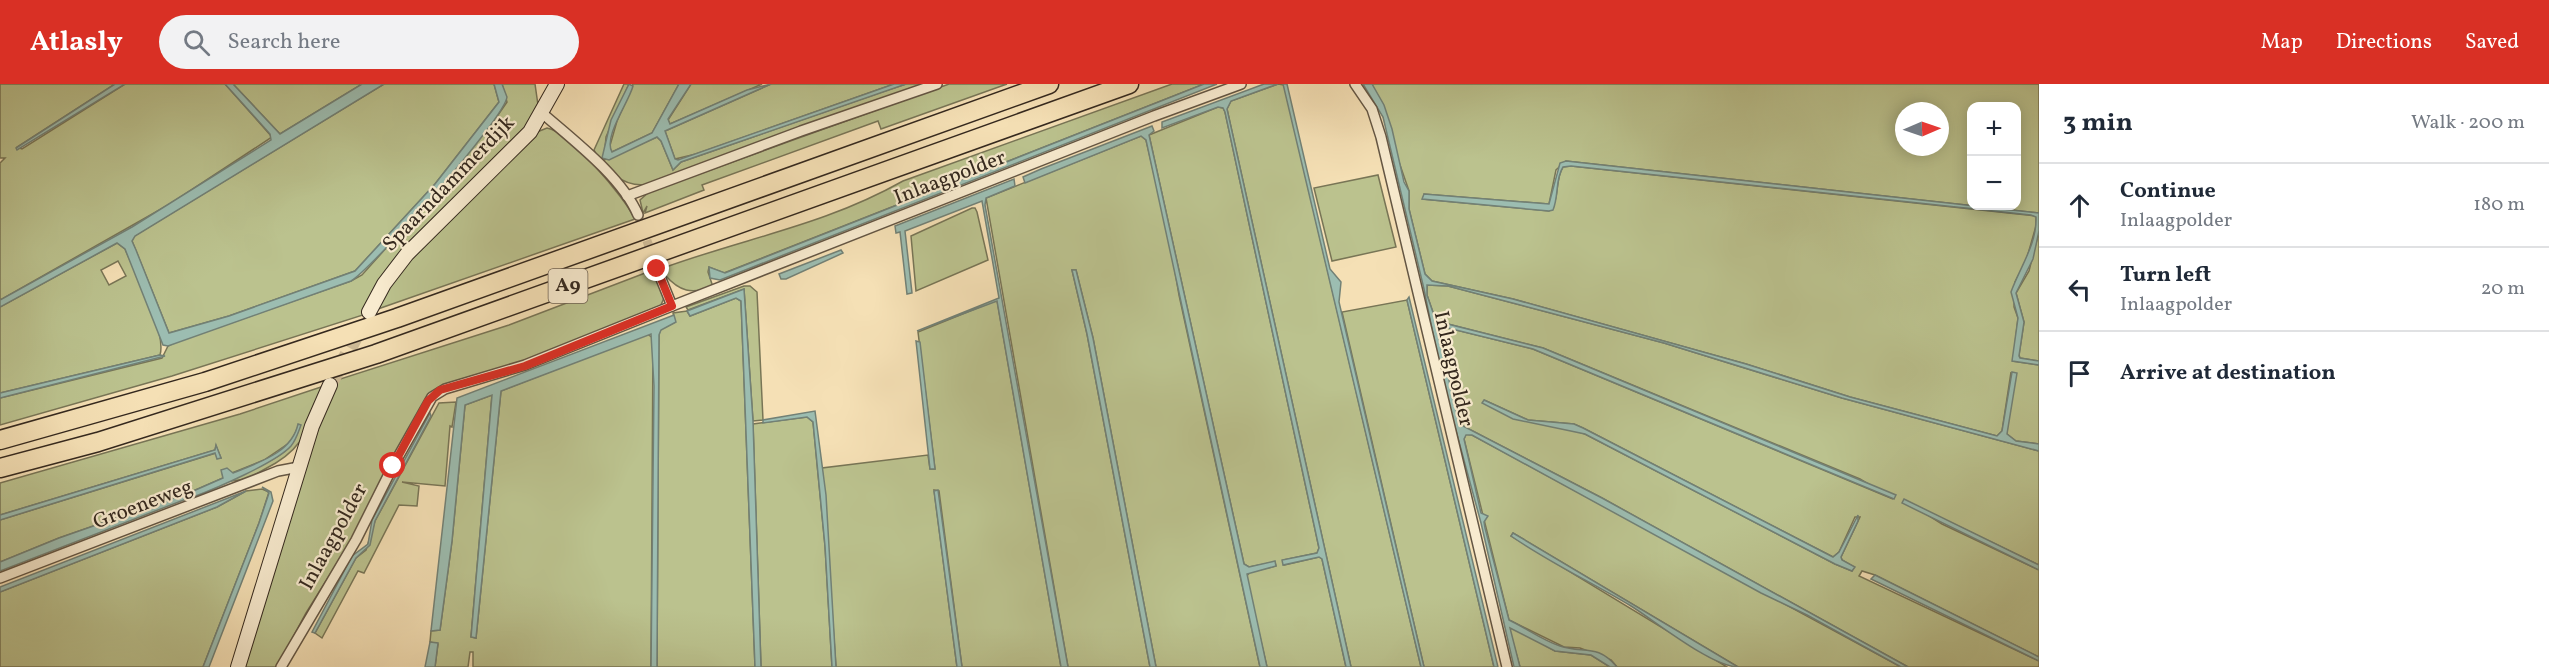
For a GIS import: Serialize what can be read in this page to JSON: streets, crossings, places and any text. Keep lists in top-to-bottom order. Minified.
{"streets":{"highway":["A9"],"street":["Inlaagpolder","Spaarndammerdijk","Groeneweg"]},"north":"right","page":{"header":"Atlasly","search":"Search here","nav":["Map","Directions","Saved"],"heading":["3 min","Walk · 200 m"],"map_buttons":["+","−"],"list":[["Continue","Inlaagpolder","180 m"],["Turn left","Inlaagpolder","20 m"],"Arrive at destination"]}}
